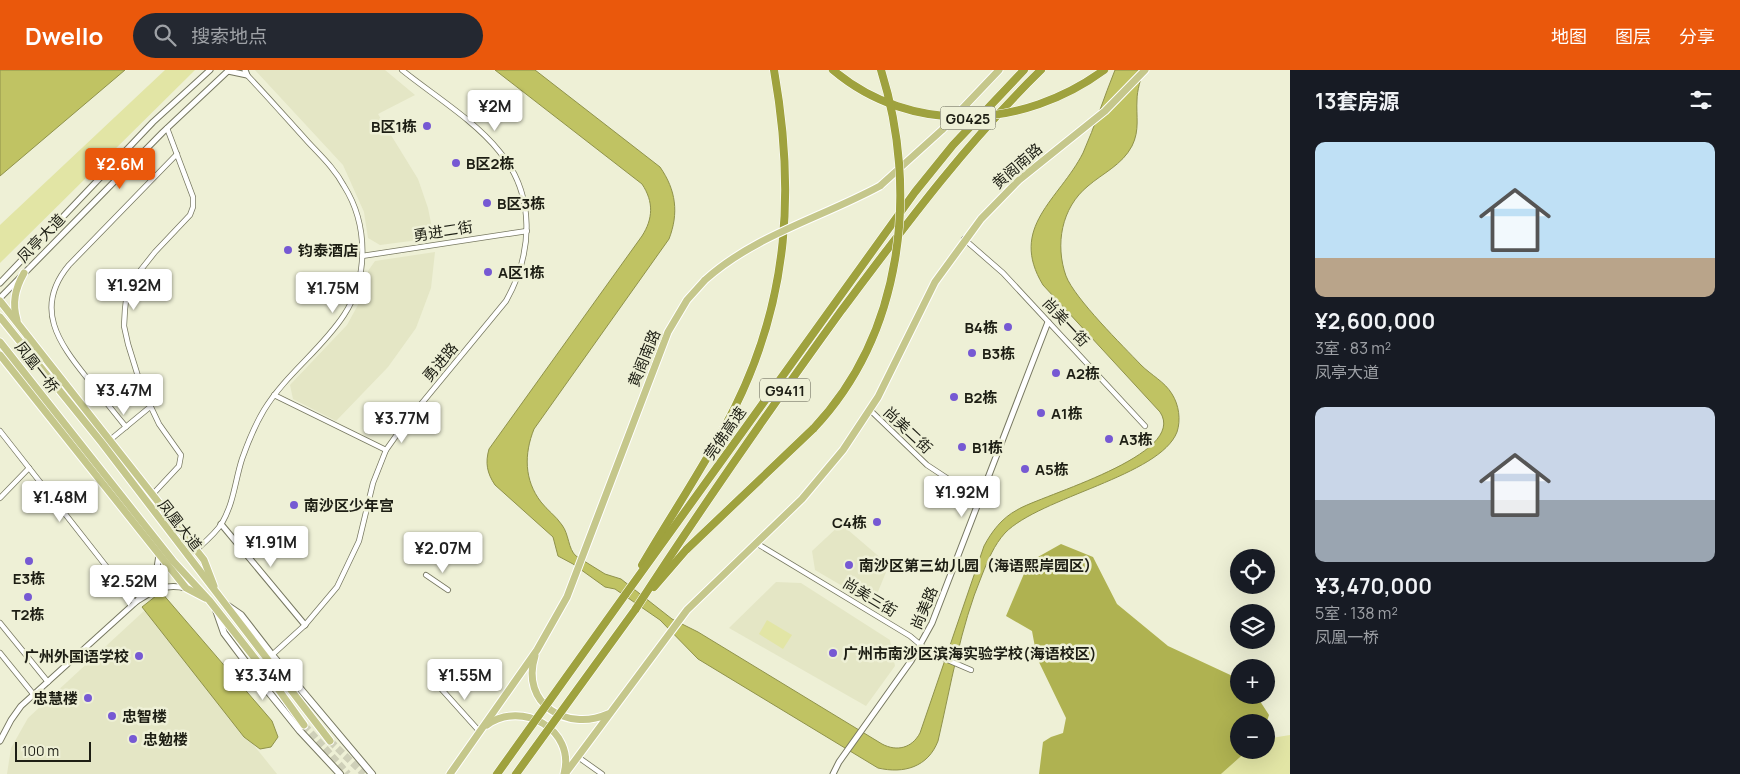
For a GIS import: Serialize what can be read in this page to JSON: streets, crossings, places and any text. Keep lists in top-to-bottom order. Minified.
{"streets":{"highway":["G0425","G9411","莞佛高速"],"main road":["黄阁南路","凤凰一桥","凤凰大道"],"street":["勇进二街","凤亭大道","尚美一街","勇进路","尚美二街","尚美三街","尚美路"]},"crossings":[["黄阁南路","尚美一街"],["黄阁南路","尚美二街"],["黄阁南路","尚美三街"],["勇进二街","勇进路"],["尚美一街","尚美路"],["凤凰一桥","凤凰大道"],["尚美二街","尚美路"],["尚美三街","尚美路"]],"places":["B区1栋","B区2栋","B区3栋","钧泰酒店","A区1栋","B4栋","B3栋","A2栋","B2栋","A1栋","A3栋","B1栋","A5栋","南沙区少年宫","C4栋","E3栋","南沙区第三幼儿园（海语熙岸园区）","T2栋","广州市南沙区滨海实验学校(海语校区)","广州外国语学校","忠慧楼","忠智楼","忠勉楼"],"scale_bar":"100 m","page":{"header":"Dwello","search":"搜索地点","nav":["地图","图层","分享"],"heading":"13套房源","price":["¥2M","¥2.6M","¥1.92M","¥1.75M","¥3.47M","¥3.77M","¥1.92M","¥1.48M","¥1.91M","¥2.07M","¥2.52M","¥3.34M","¥1.55M"],"list":[{"name":"¥2,600,000","note":"3室 · 83 m² · 凤亭大道"},{"name":"¥3,470,000","note":"5室 · 138 m² · 凤凰一桥"}],"map_buttons":["+","−"],"scale":"100 m"}}
